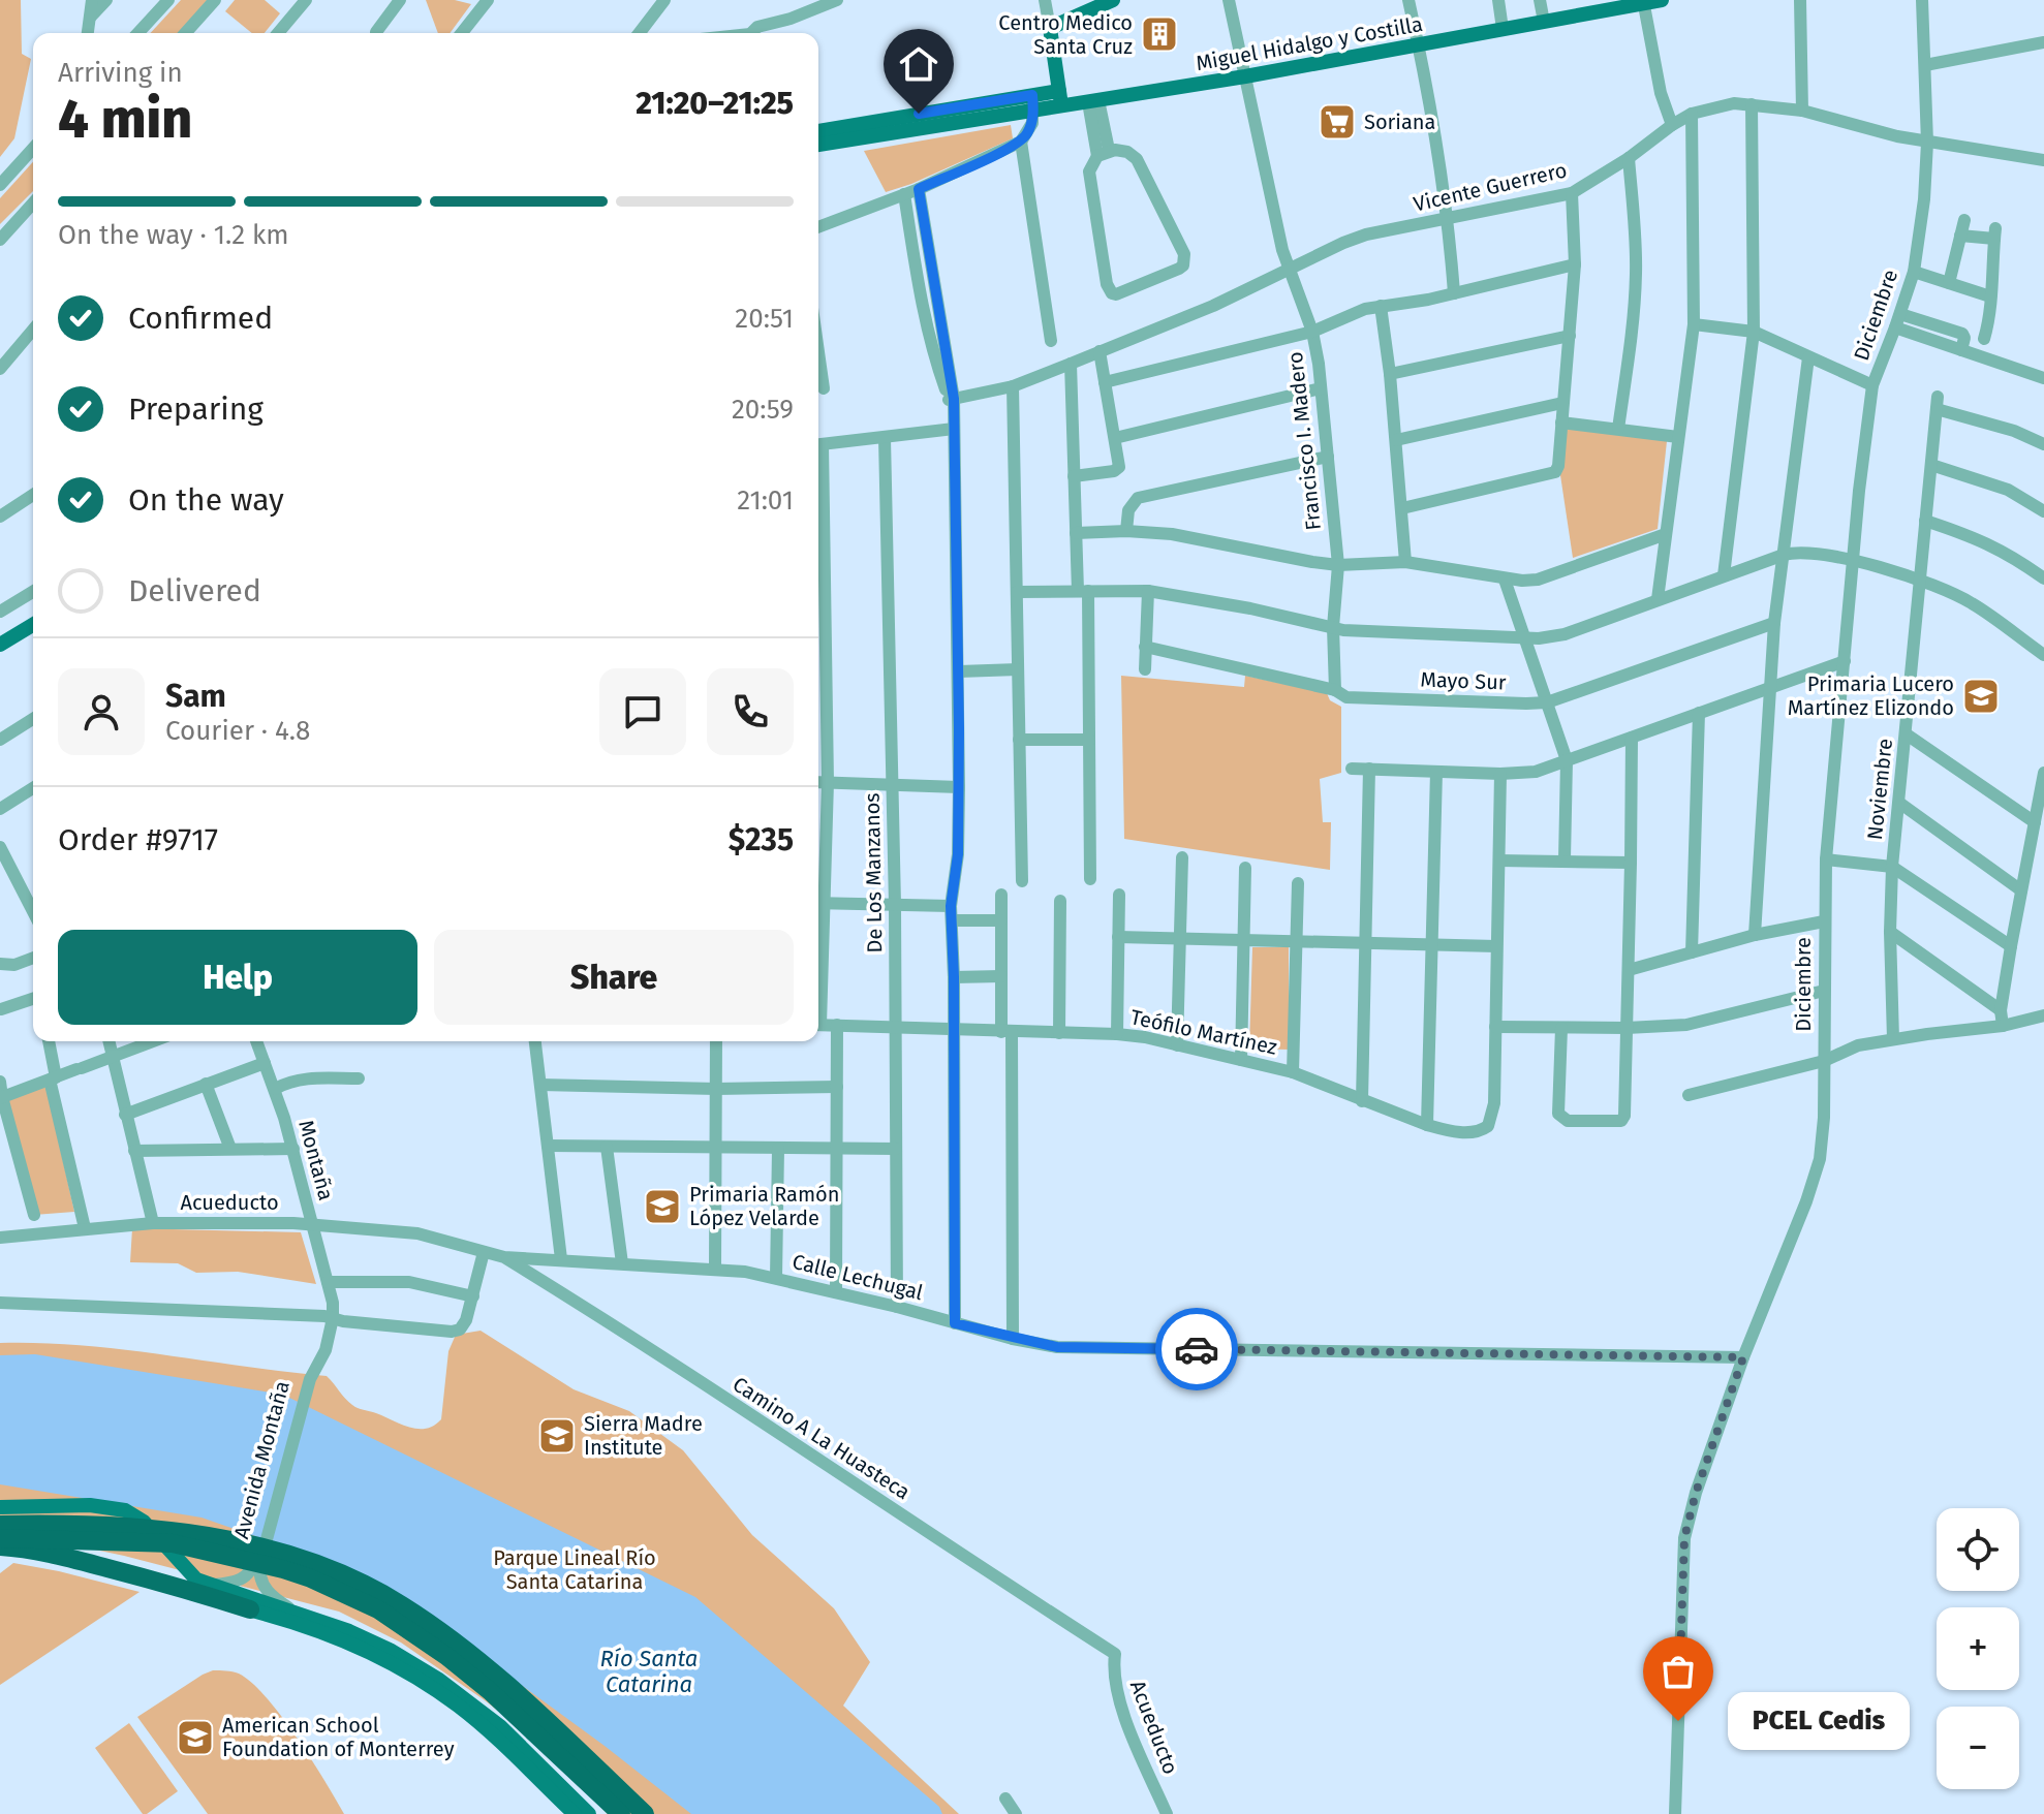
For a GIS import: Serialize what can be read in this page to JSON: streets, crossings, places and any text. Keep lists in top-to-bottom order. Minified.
{"streets":{"main road":["Miguel Hidalgo y Costilla"],"street":["Vicente Guerrero","Diciembre","Francisco I. Madero","Mayo Sur","Noviembre","De Los Manzanos","Teófilo Martínez","Montaña","Acueducto","Calle Lechugal","Camino A La Huasteca","Avenida Montaña"]},"crossings":[["Miguel Hidalgo y Costilla","Francisco I. Madero"],["Vicente Guerrero","Diciembre"],["Vicente Guerrero","Francisco I. Madero"],["Diciembre","Calle Lechugal"],["Francisco I. Madero","Mayo Sur"],["De Los Manzanos","Teófilo Martínez"],["De Los Manzanos","Calle Lechugal"],["Montaña","Acueducto"],["Montaña","Avenida Montaña"],["Acueducto","Calle Lechugal"],["Acueducto","Camino A La Huasteca"],["Calle Lechugal","Camino A La Huasteca"]],"water":["Río Santa Catarina"],"parks":["Parque Lineal Río Santa Catarina"],"places":{"building":["Centro Medico Santa Cruz"],"supermarket":["Soriana"],"school or university":["Primaria Lucero Martínez Elizondo","Primaria Ramón López Velarde","Sierra Madre Institute","American School Foundation of Monterrey"],"other":["PCEL Cedis"]},"page":{"heading":["4 min","Arriving in","21:20–21:25"],"panel":["Sam","Courier · 4.8","Order #9717","$235"],"bar":"On the way · 1.2 km","list":[["Confirmed","20:51"],["Preparing","20:59"],["On the way","21:01"],"Delivered"],"buttons":["Help","Share"],"map_buttons":["+","−"],"bubble":"PCEL Cedis"}}
